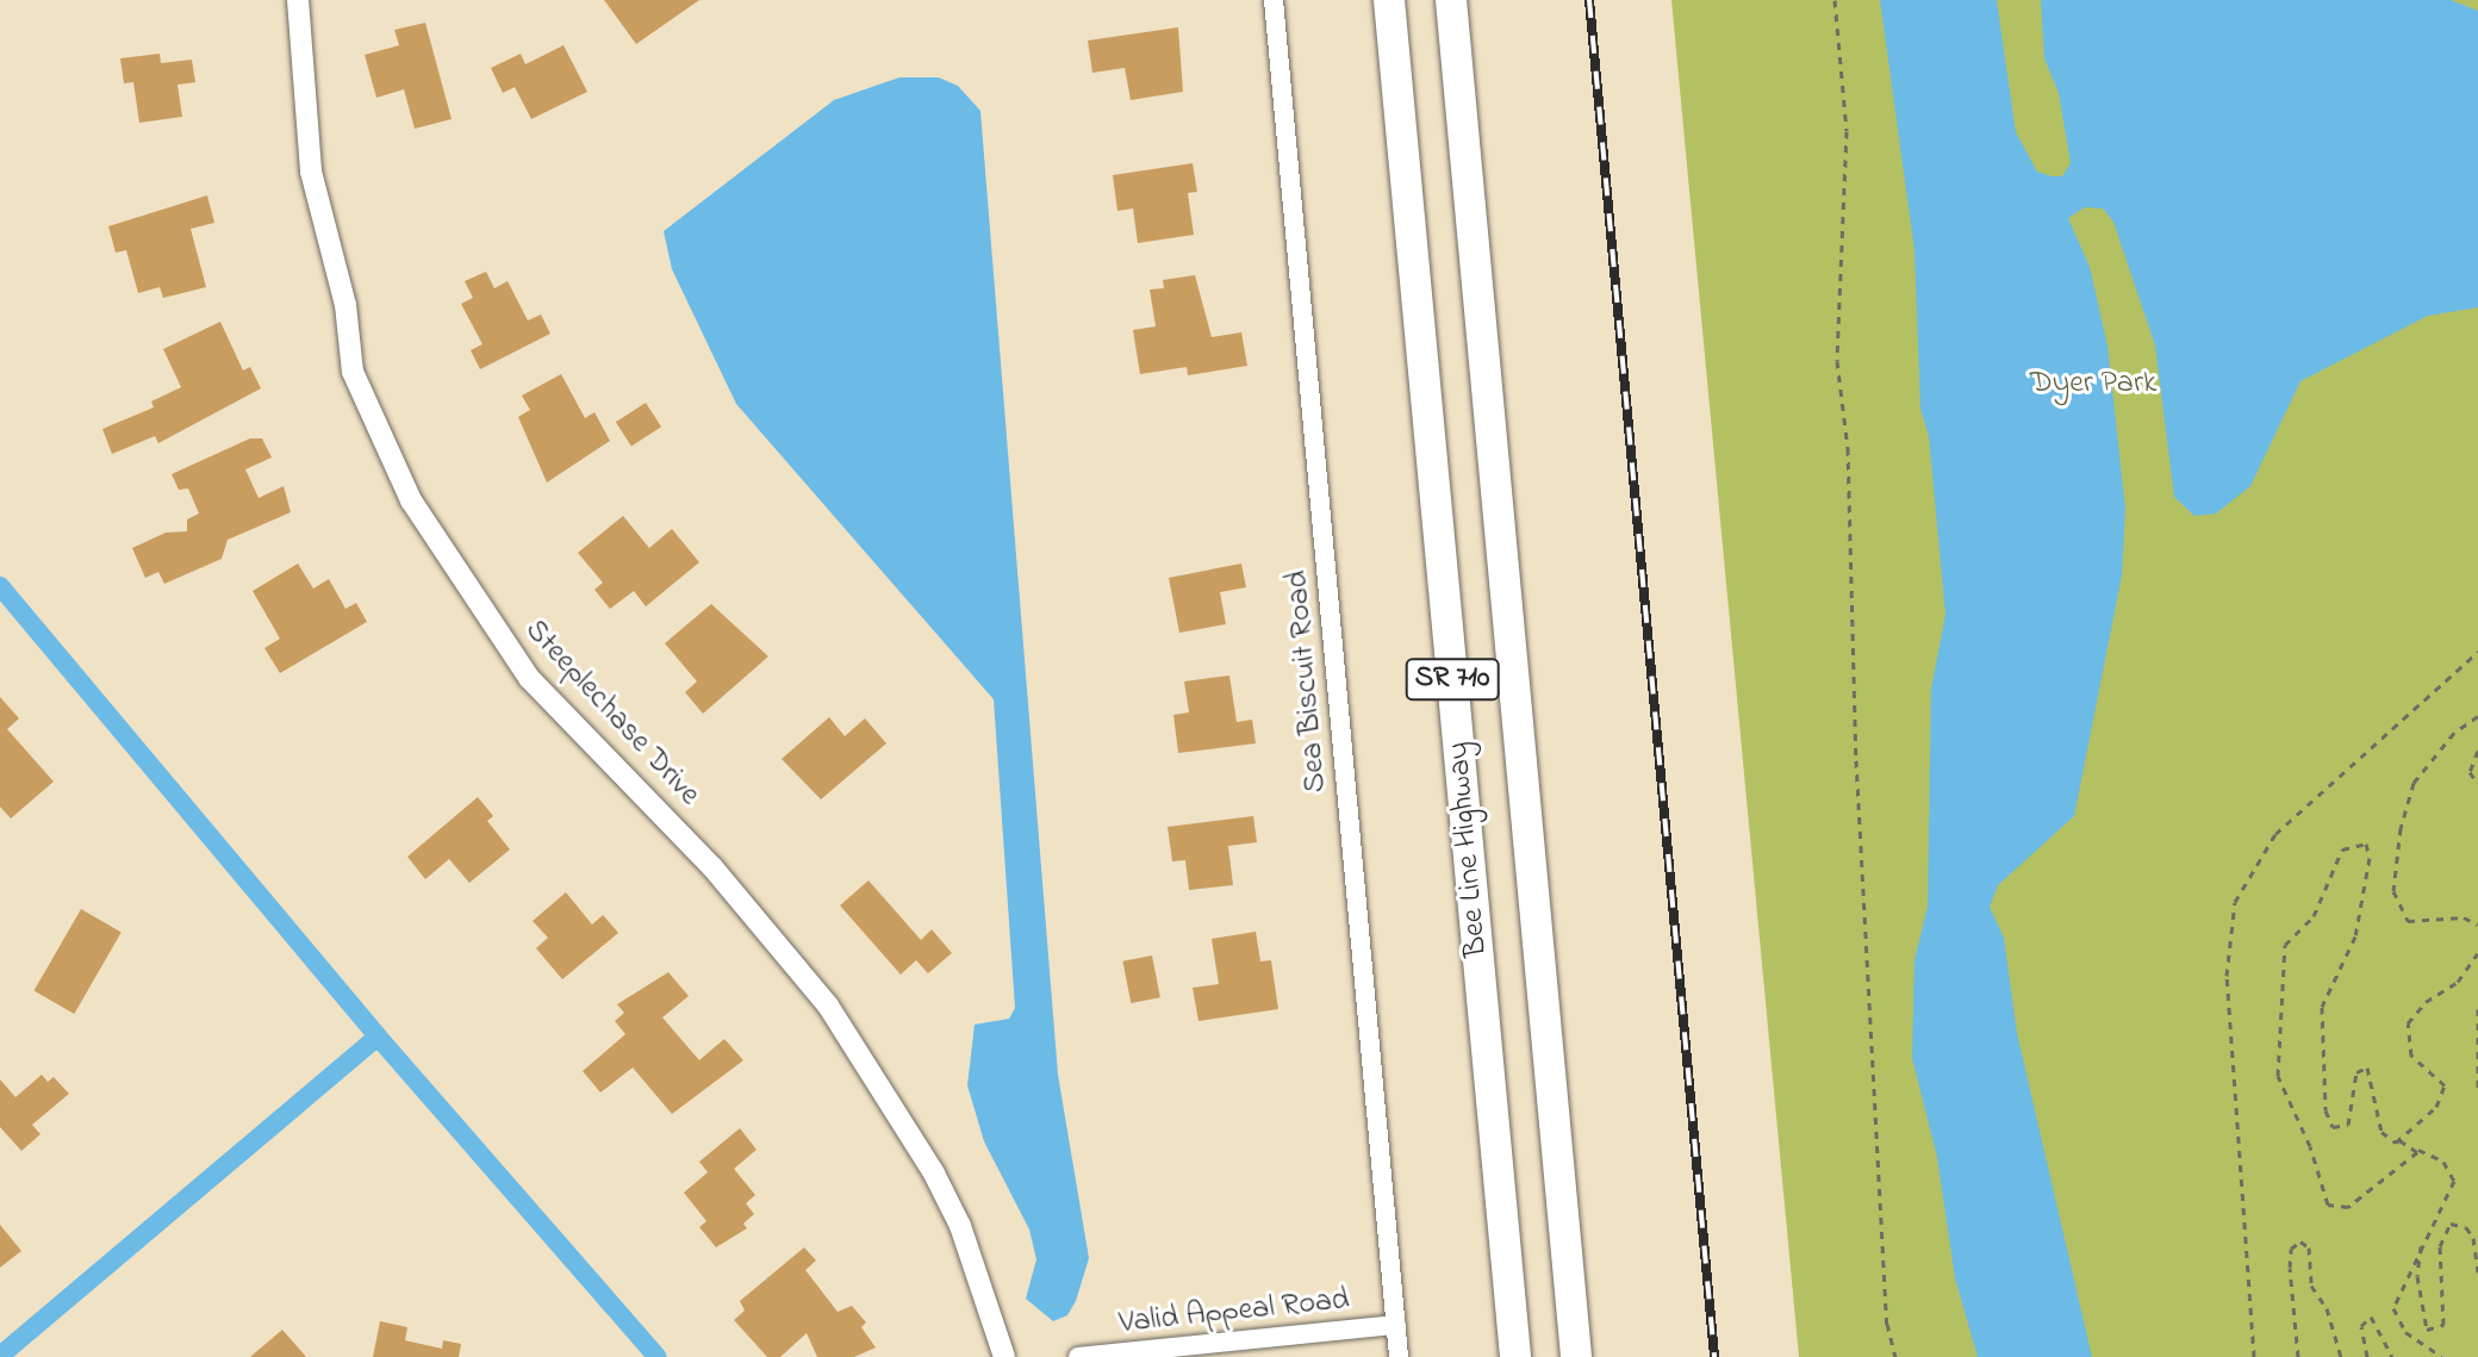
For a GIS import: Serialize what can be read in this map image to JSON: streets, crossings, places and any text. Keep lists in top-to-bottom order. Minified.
{"streets":{"highway":["SR 710","Bee Line Highway"],"street":["Sea Biscuit Road","Steeplechase Drive","Valid Appeal Road"]},"crossings":[["Sea Biscuit Road","Valid Appeal Road"]],"parks":["Dyer Park"]}
